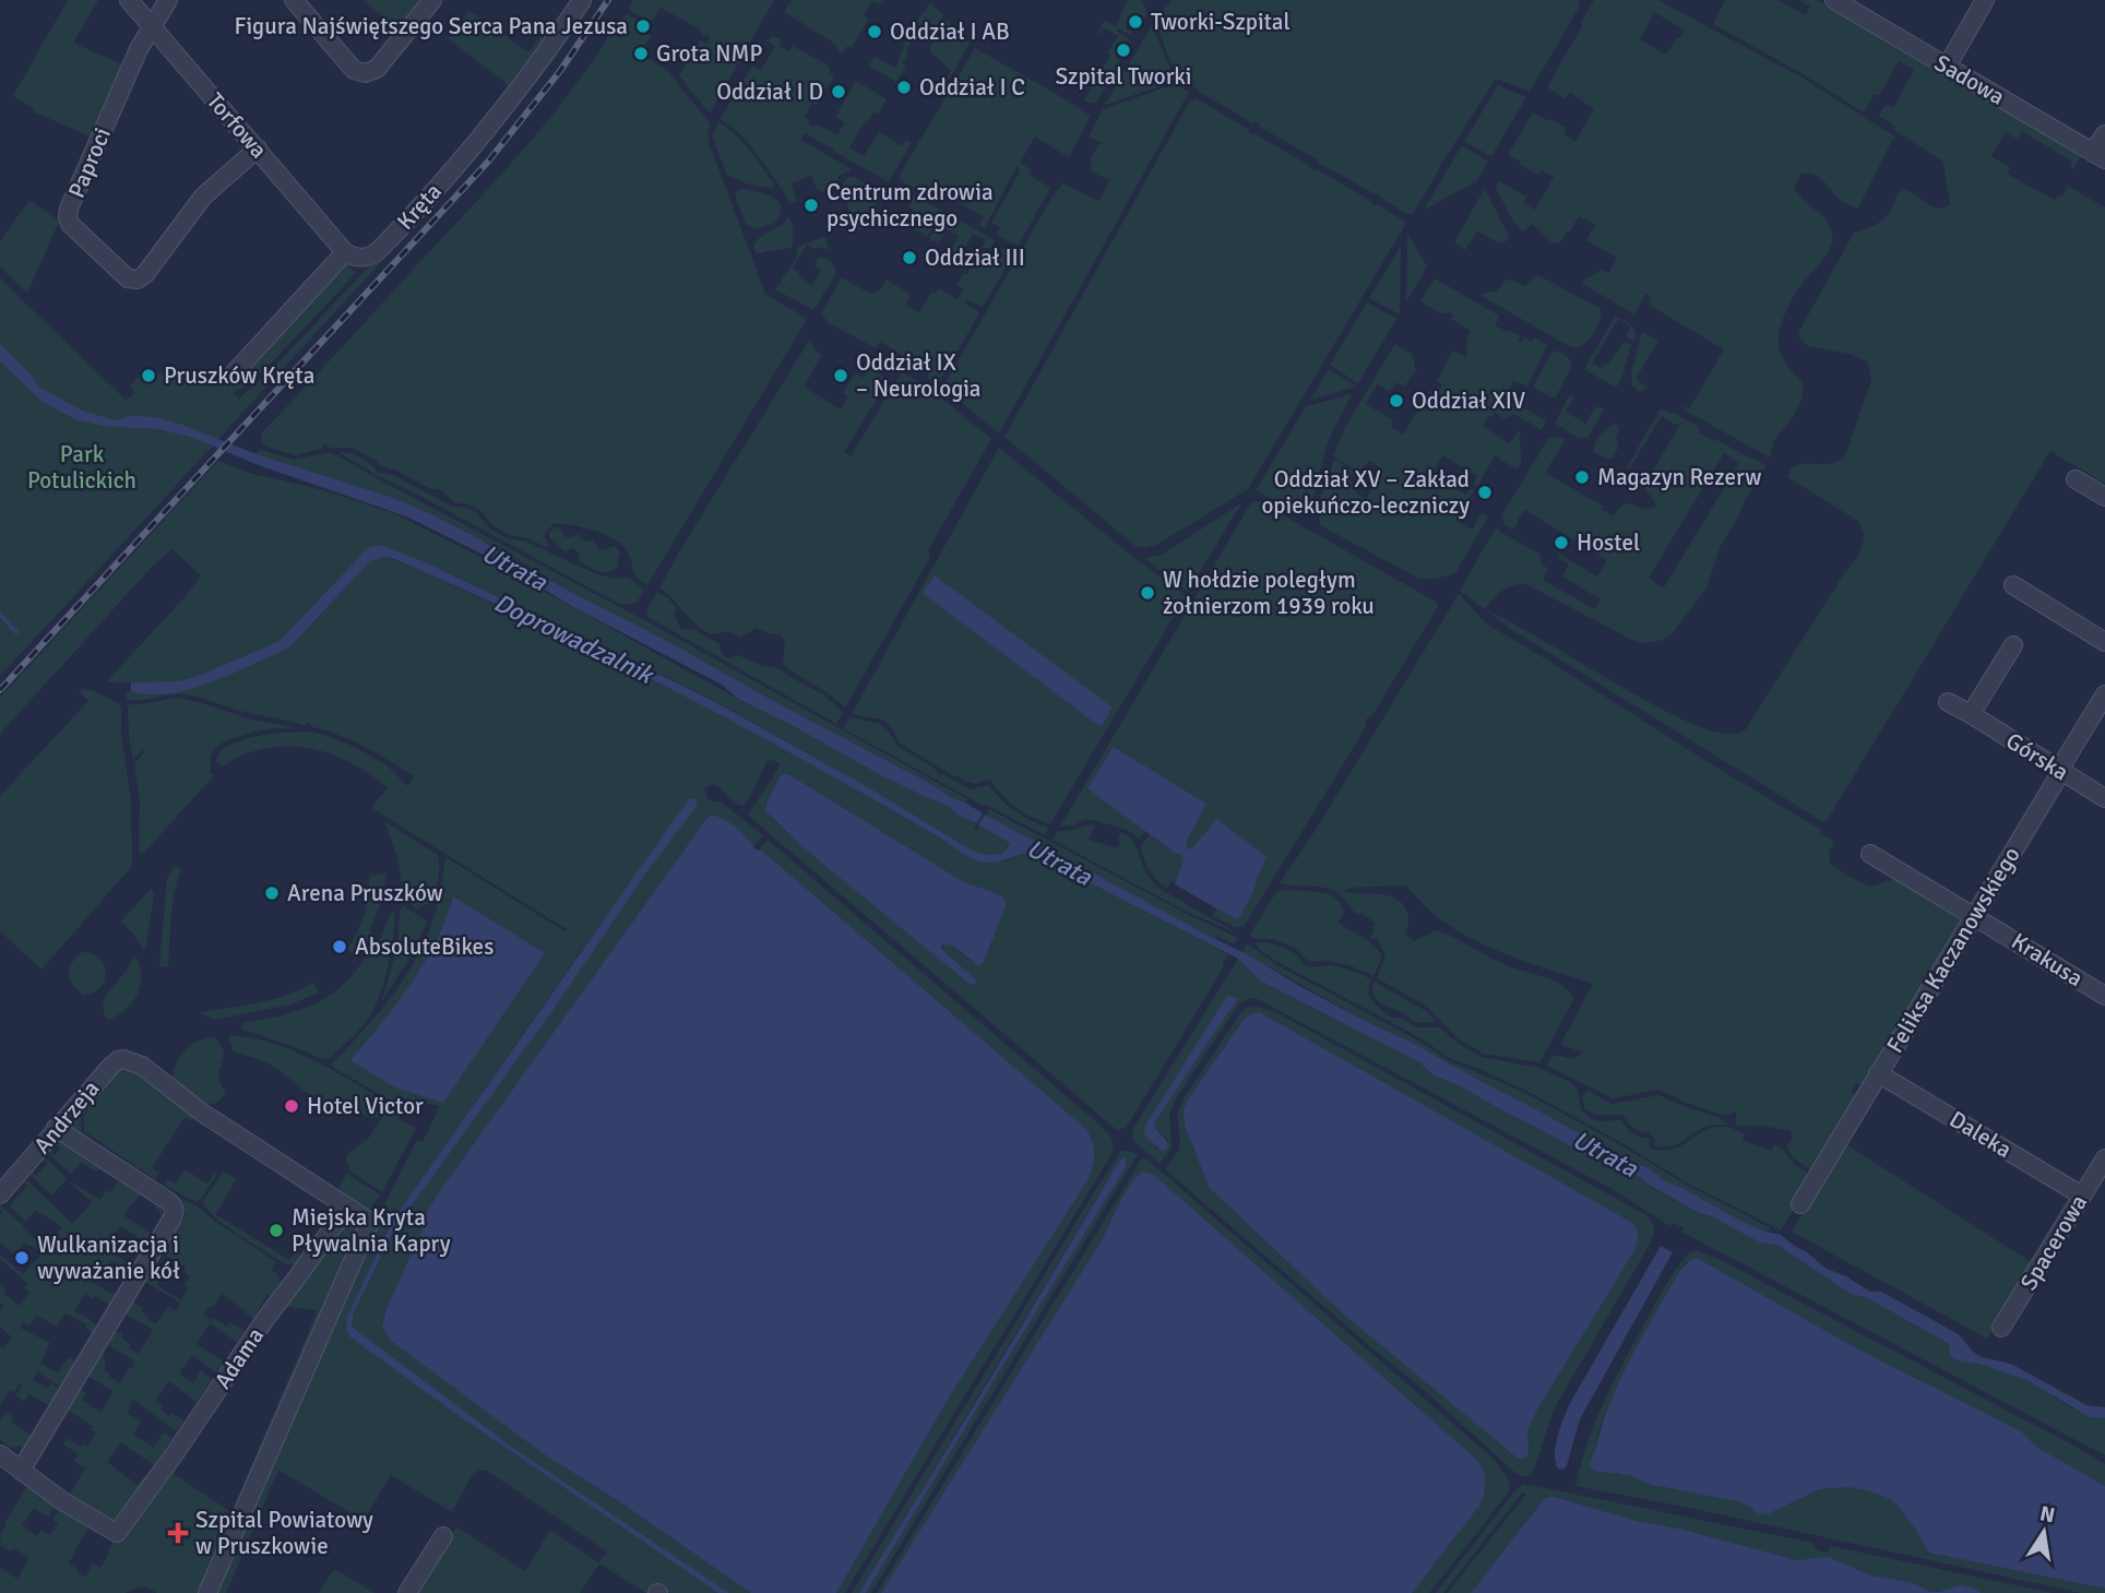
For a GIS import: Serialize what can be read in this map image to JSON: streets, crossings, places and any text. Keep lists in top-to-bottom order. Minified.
{"streets":{"street":["Sadowa","Torfowa","Paproci","Kręta","Górska","Feliksa Kaczanowskiego","Krakusa","Andrzeja","Daleka","Spacerowa","Adama"]},"crossings":[["Torfowa","Paproci"],["Torfowa","Kręta"],["Górska","Feliksa Kaczanowskiego"],["Feliksa Kaczanowskiego","Krakusa"],["Feliksa Kaczanowskiego","Daleka"],["Andrzeja","Adama"],["Daleka","Spacerowa"]],"water":["Utrata","Doprowadzalnik"],"parks":["Park Potulickich"],"places":{"other":["Tworki-Szpital","Figura Najświętszego Serca Pana Jezusa","Oddział I AB","Szpital Tworki","Grota NMP","Oddział I C","Oddział I D","Centrum zdrowia psychicznego","Oddział III","Pruszków Kręta","Oddział IX – Neurologia","Oddział XIV","Magazyn Rezerw","Oddział XV – Zakład opiekuńczo-leczniczy","Hostel","W hołdzie poległym żołnierzom 1939 roku","Arena Pruszków","AbsoluteBikes","Hotel Victor","Miejska Kryta Pływalnia Kapry","Wulkanizacja i wyważanie kół"],"health":["Szpital Powiatowy w Pruszkowie"]},"north":"top"}
